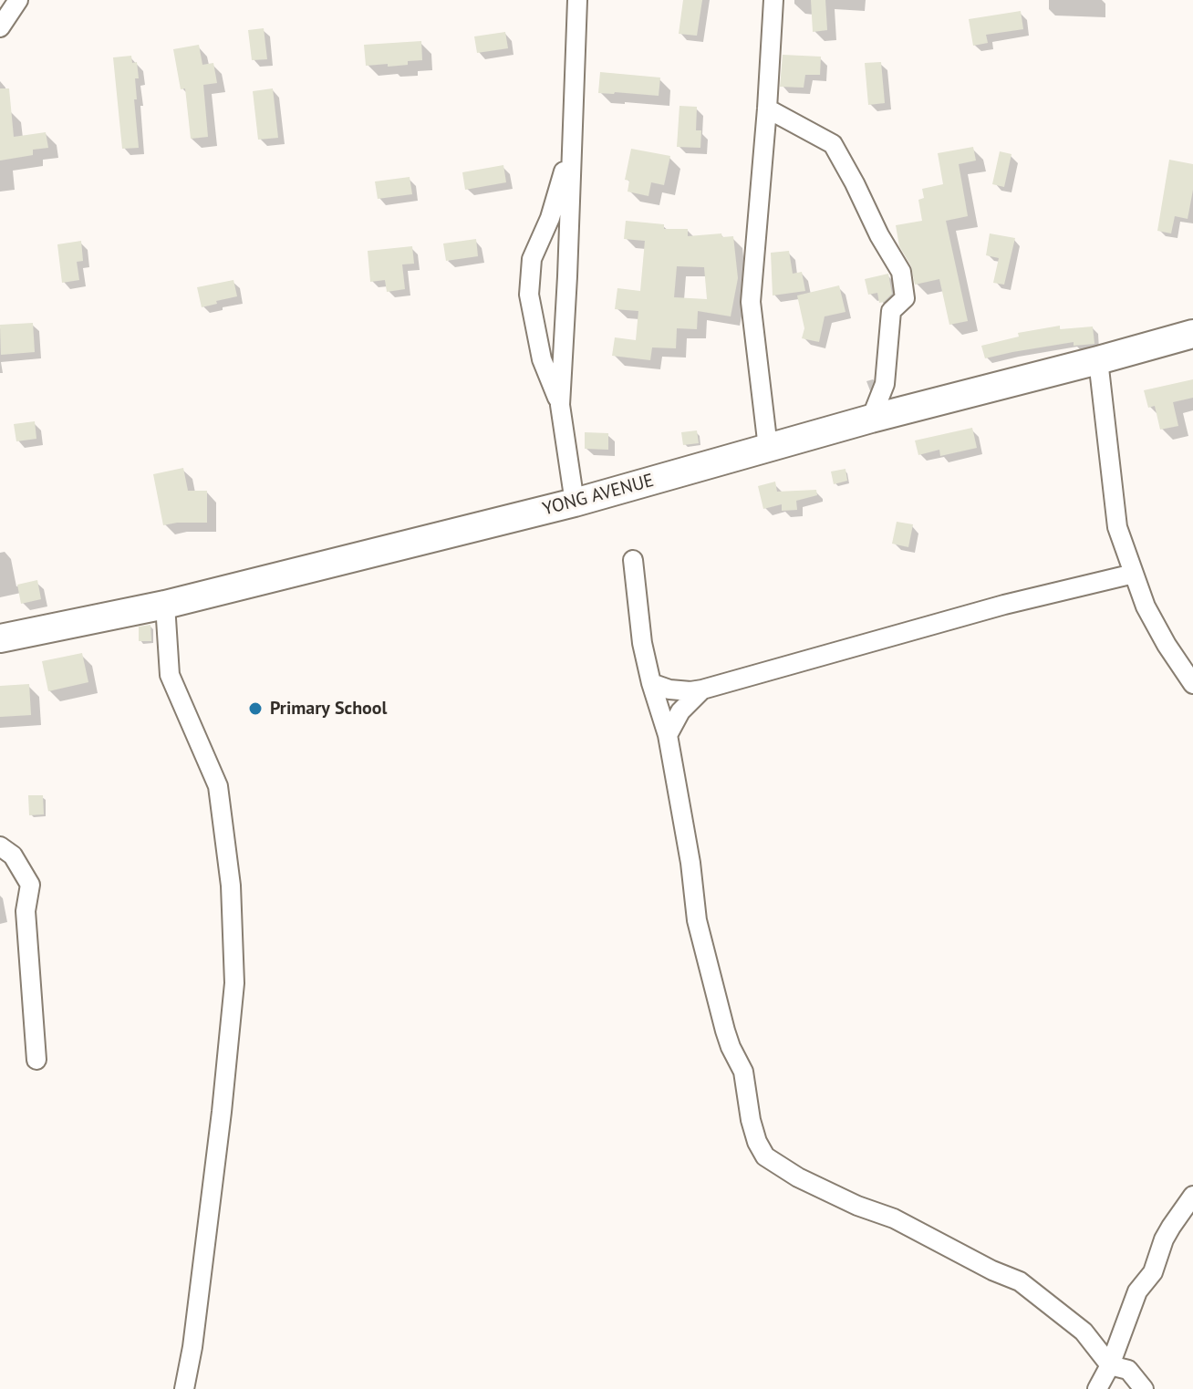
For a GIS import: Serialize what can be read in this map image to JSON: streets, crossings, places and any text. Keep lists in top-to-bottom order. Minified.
{"streets":{"street":["YONG AVENUE"]},"places":["Primary School"]}
